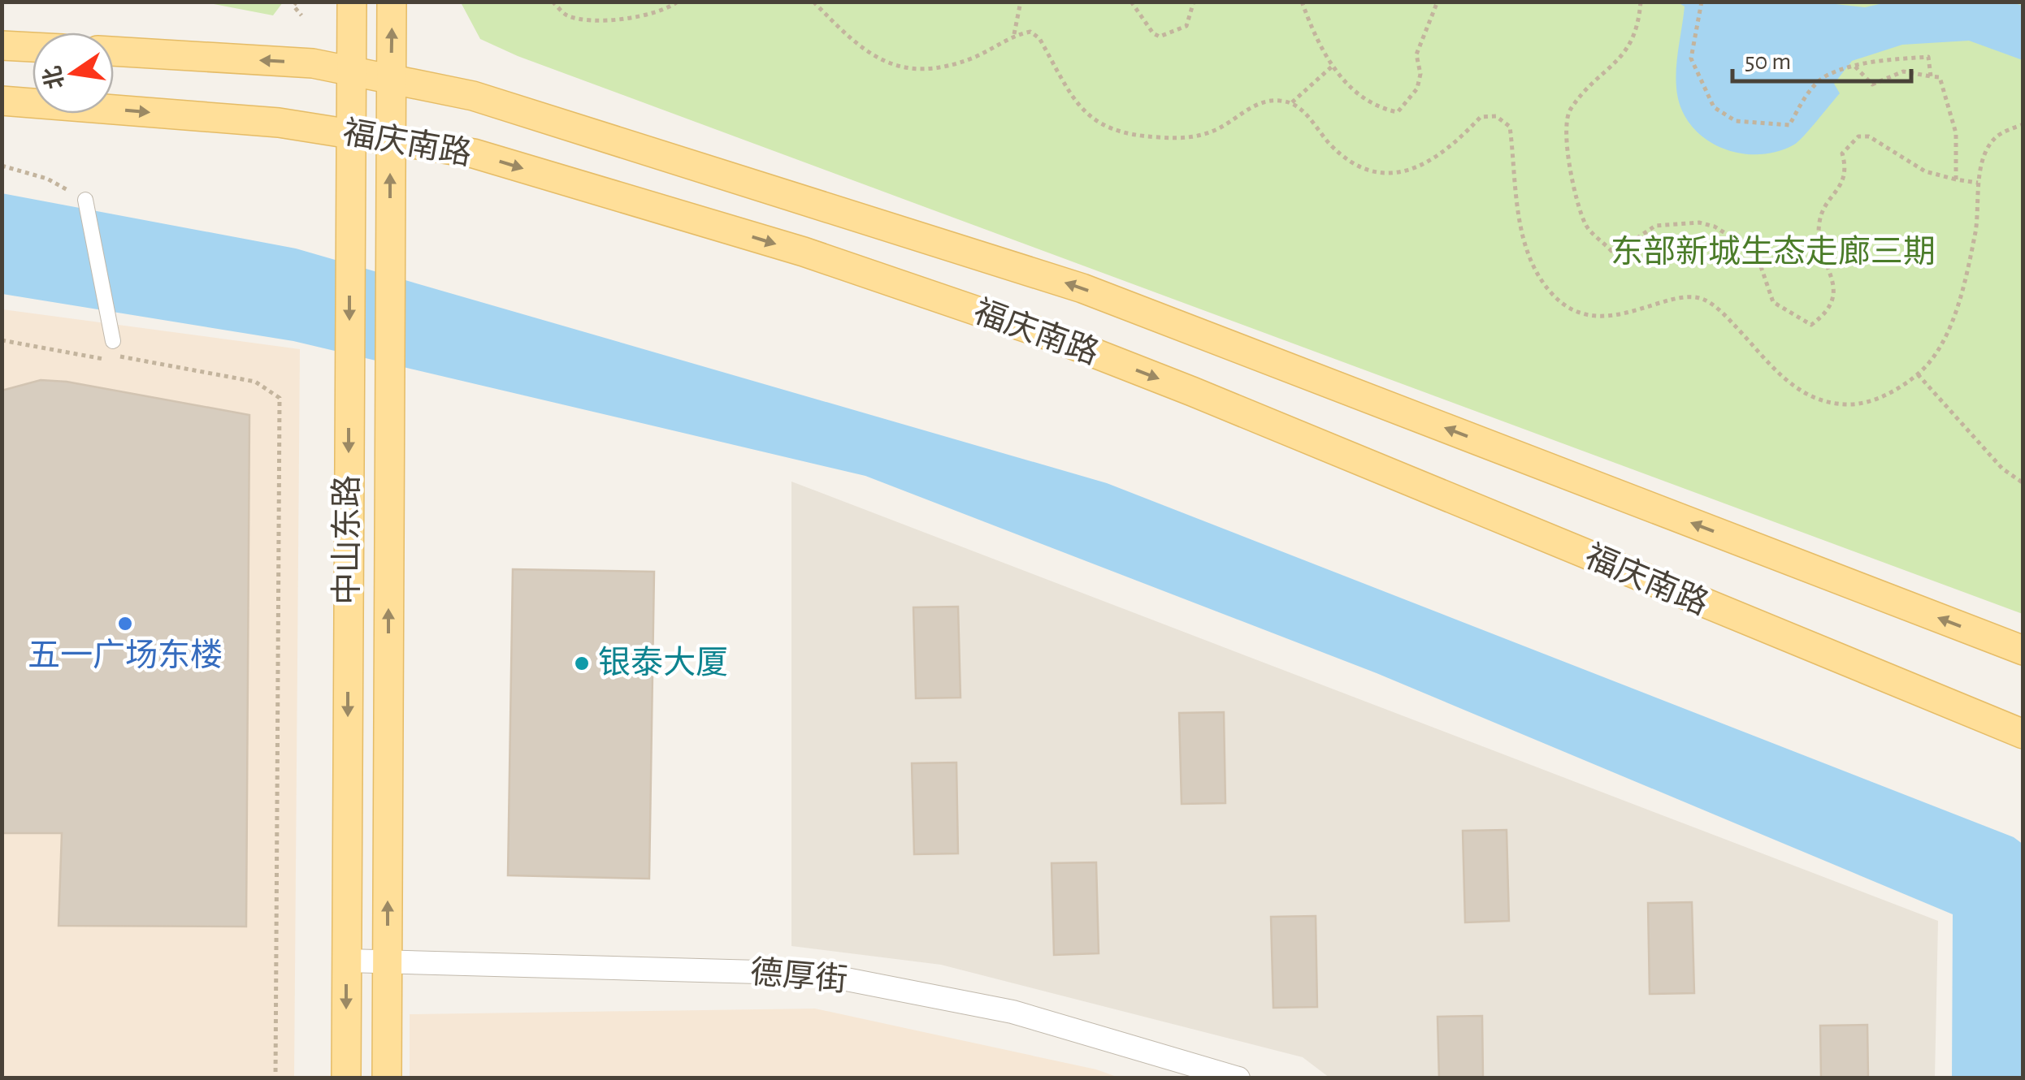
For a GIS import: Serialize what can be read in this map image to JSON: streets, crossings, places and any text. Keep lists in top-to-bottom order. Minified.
{"streets":{"main road":["福庆南路","中山东路"],"street":["德厚街"]},"crossings":[["福庆南路","中山东路"],["中山东路","德厚街"]],"parks":["东部新城生态走廊三期"],"places":["五一广场东楼","银泰大厦"],"scale_bar":"50 m","north":"left"}
